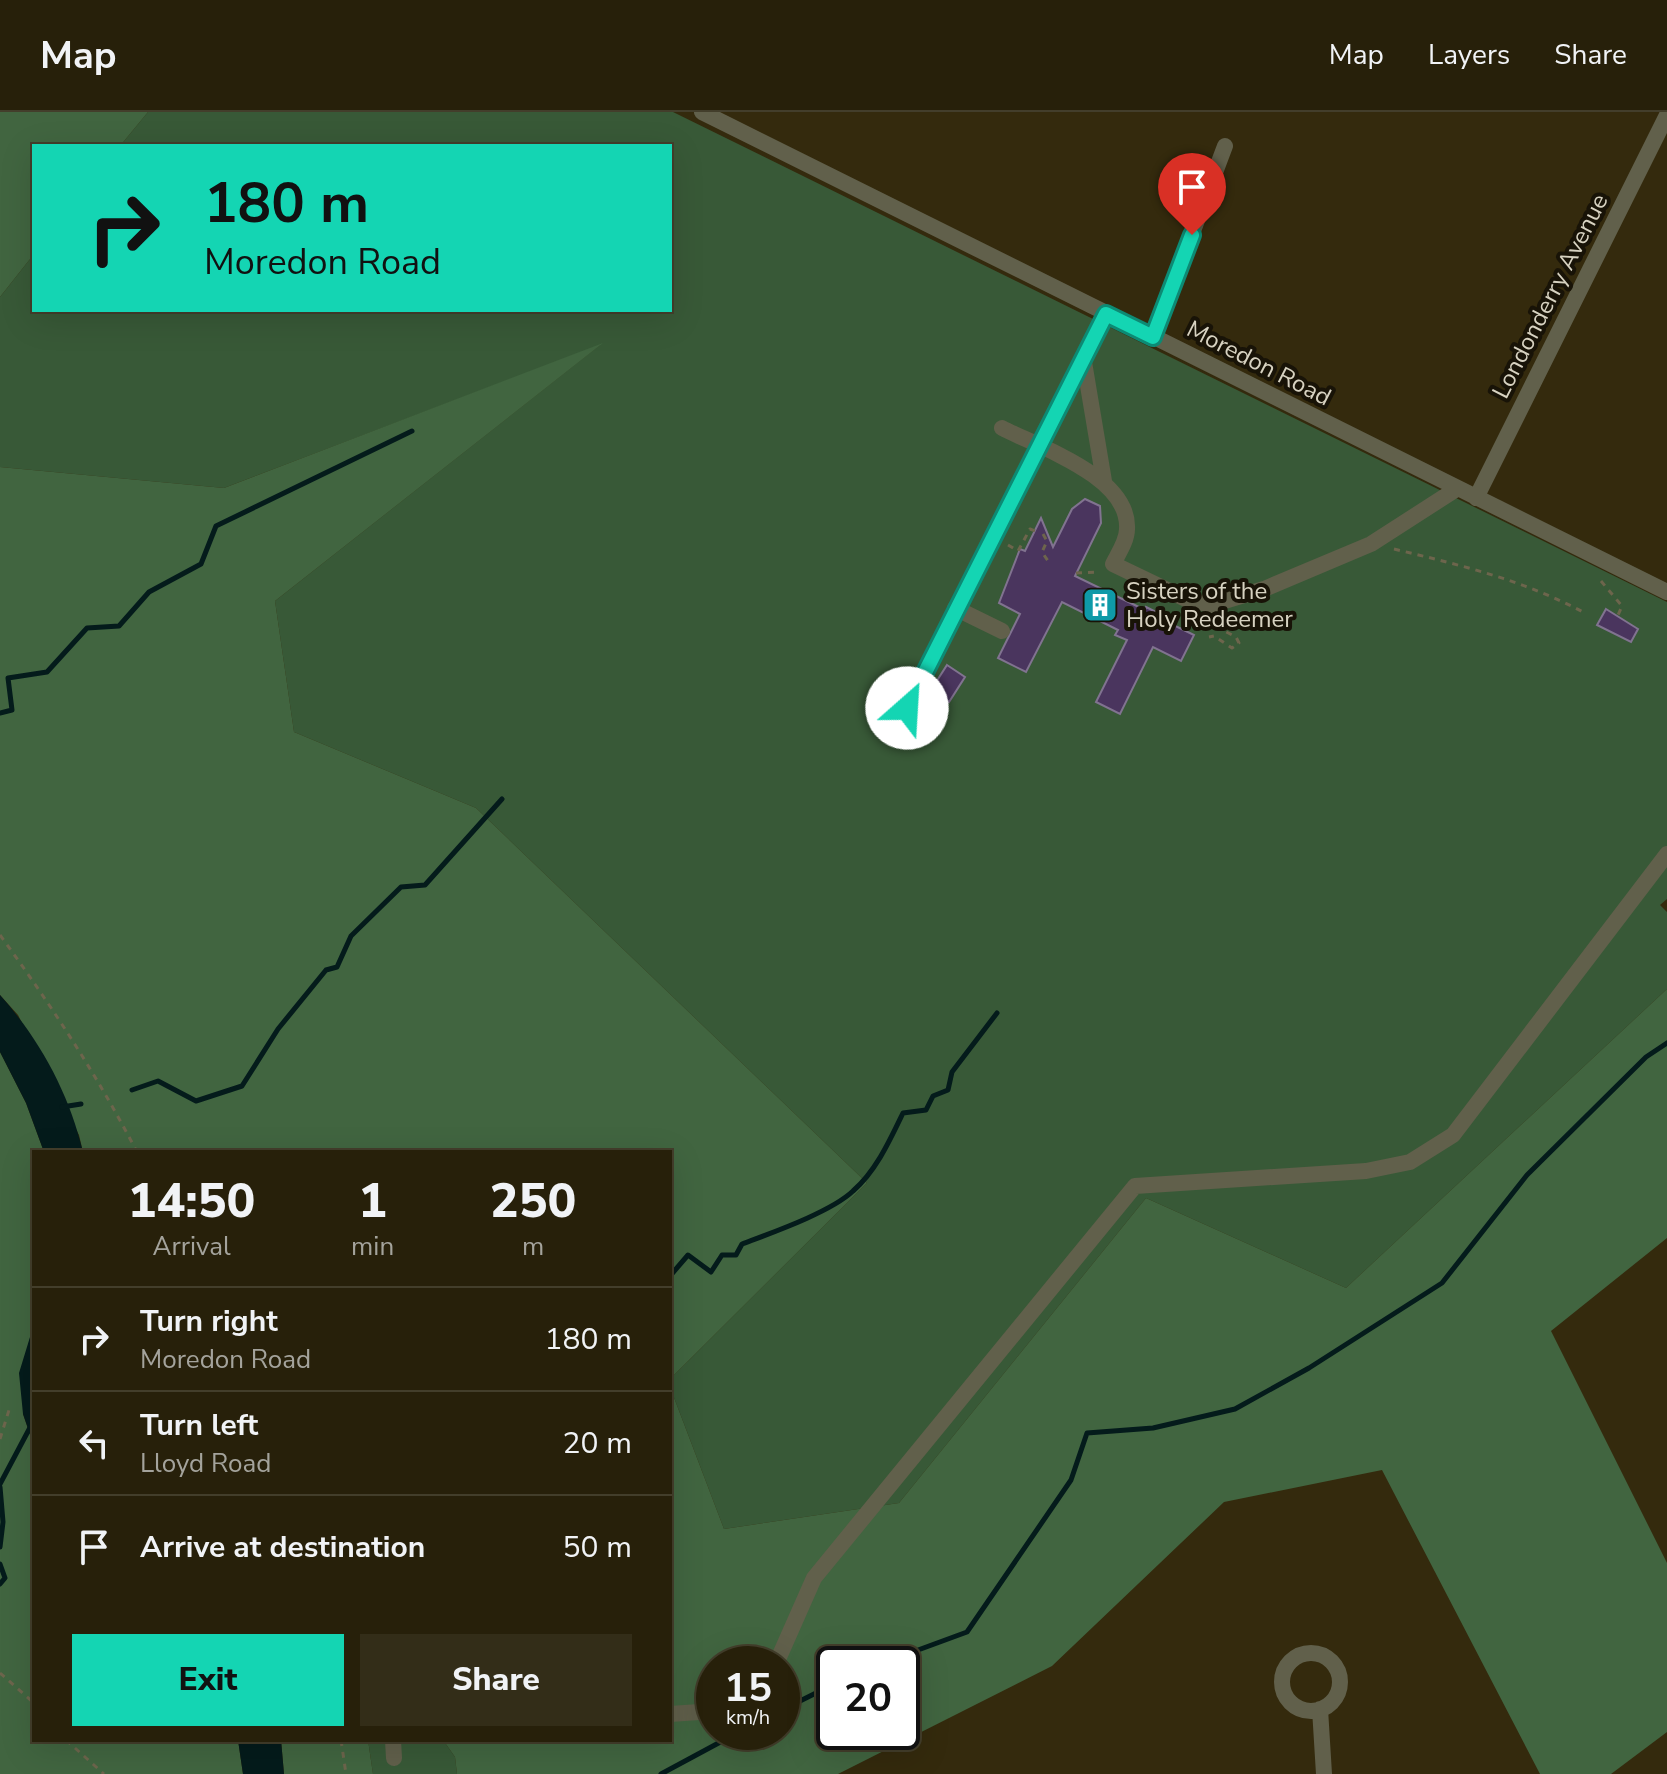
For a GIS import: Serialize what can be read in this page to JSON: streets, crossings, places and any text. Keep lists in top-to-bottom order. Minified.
{"streets":{"street":["Londonderry Avenue","Moredon Road"]},"crossings":[["Londonderry Avenue","Moredon Road"]],"places":{"building":["Sisters of the Holy Redeemer"]},"page":{"header":"Map","nav":["Map","Layers","Share"],"turn":["180 m","Moredon Road"],"eta":["14:50","Arrival","1","min","250","m"],"list":[{"name":"Turn right","note":"Moredon Road","value":"180 m"},{"name":"Turn left","note":"Lloyd Road","value":"20 m"},{"name":"Arrive at destination","value":"50 m"}],"buttons":["Exit","Share"],"speed":"15 km/h","limit":"20"}}
